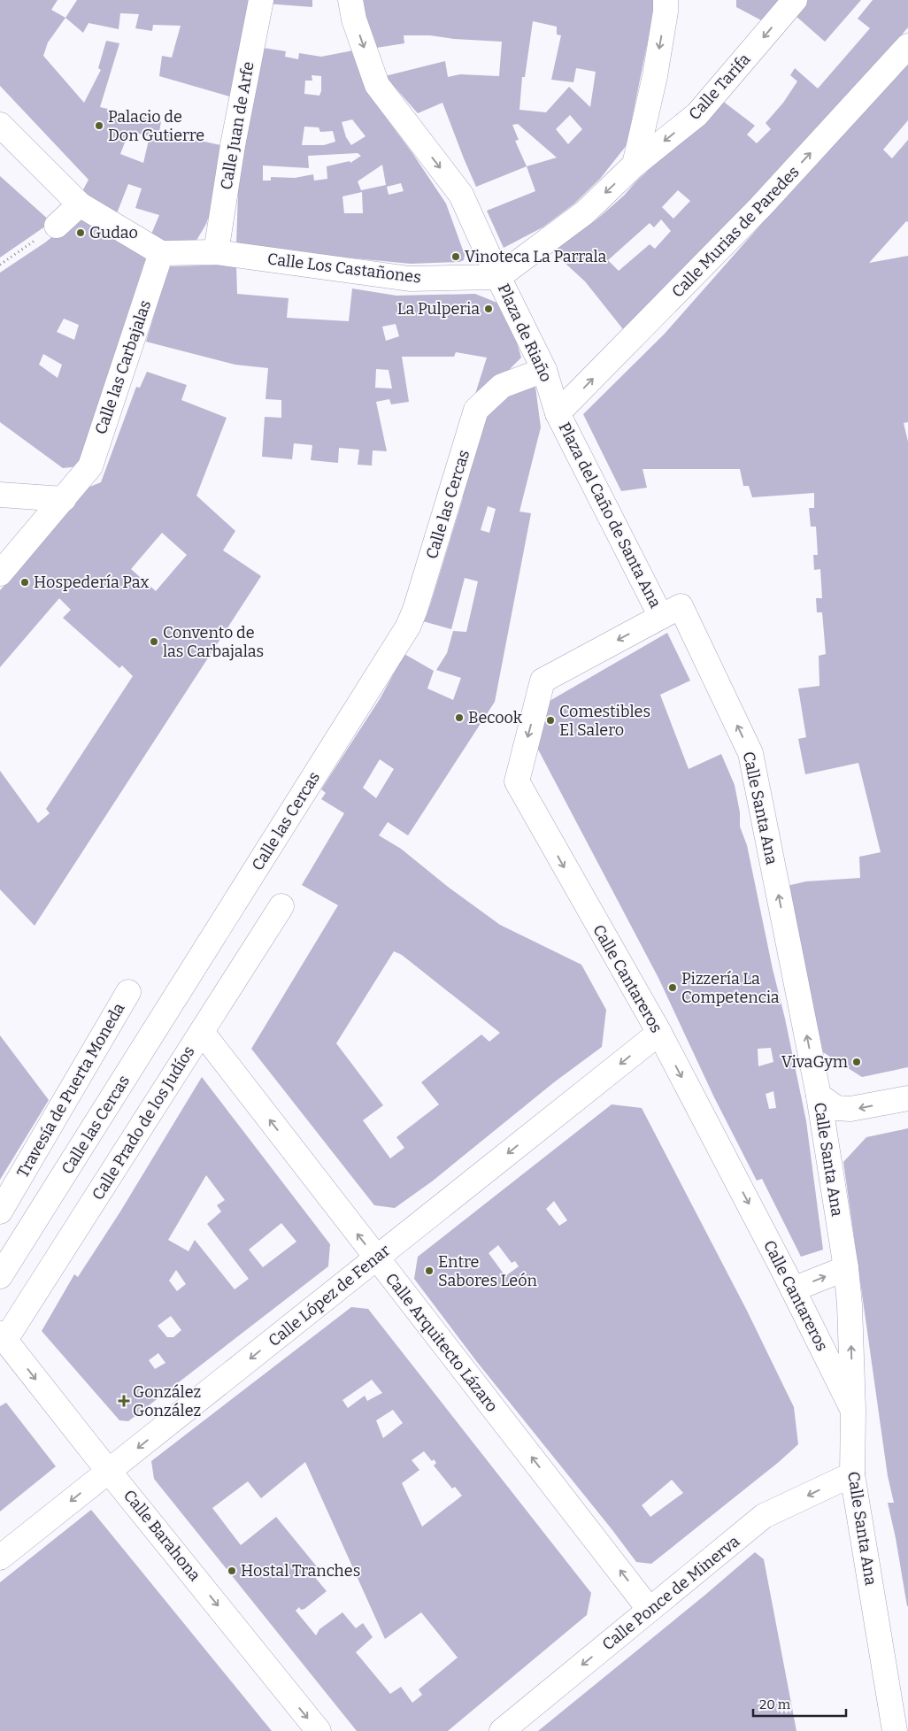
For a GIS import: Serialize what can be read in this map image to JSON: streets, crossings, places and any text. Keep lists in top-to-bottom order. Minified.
{"streets":{"street":["Calle Tarifa","Calle Juan de Arfe","Calle Murias de Paredes","Calle Los Castañones","Plaza de Riaño","Calle las Carbajalas","Calle las Cercas","Plaza del Caño de Santa Ana","Calle Santa Ana","Calle Cantareros","Travesía de Puerta Moneda","Calle Prado de los Judíos","Calle López de Fenar","Calle Arquitecto Lázaro","Calle Barahona","Calle Ponce de Minerva"]},"crossings":[["Calle Tarifa","Calle Los Castañones"],["Calle Tarifa","Plaza de Riaño"],["Calle Juan de Arfe","Calle Los Castañones"],["Calle Murias de Paredes","Plaza de Riaño"],["Calle Murias de Paredes","Plaza del Caño de Santa Ana"],["Calle Los Castañones","Plaza de Riaño"],["Calle Los Castañones","Calle las Carbajalas"],["Plaza de Riaño","Calle las Cercas"],["Plaza de Riaño","Plaza del Caño de Santa Ana"],["Plaza del Caño de Santa Ana","Calle Santa Ana"],["Plaza del Caño de Santa Ana","Calle Cantareros"],["Calle Santa Ana","Calle Cantareros"],["Calle Santa Ana","Calle Ponce de Minerva"],["Calle Cantareros","Calle López de Fenar"],["Calle Prado de los Judíos","Calle Arquitecto Lázaro"],["Calle Prado de los Judíos","Calle Barahona"],["Calle López de Fenar","Calle Arquitecto Lázaro"],["Calle López de Fenar","Calle Barahona"],["Calle Arquitecto Lázaro","Calle Ponce de Minerva"]],"one_way":["Calle Tarifa","Calle Murias de Paredes","Plaza de Riaño","Calle Santa Ana","Calle Cantareros","Calle López de Fenar","Calle Arquitecto Lázaro","Calle Barahona","Calle Ponce de Minerva"],"places":{"other":["Palacio de Don Gutierre","Gudao","Vinoteca La Parrala","La Pulperia","Hospedería Pax","Convento de las Carbajalas","Becook","Comestibles El Salero","Pizzería La Competencia","VivaGym","Entre Sabores León","Hostal Tranches"],"health":["González González"]},"scale_bar":"20 m"}
